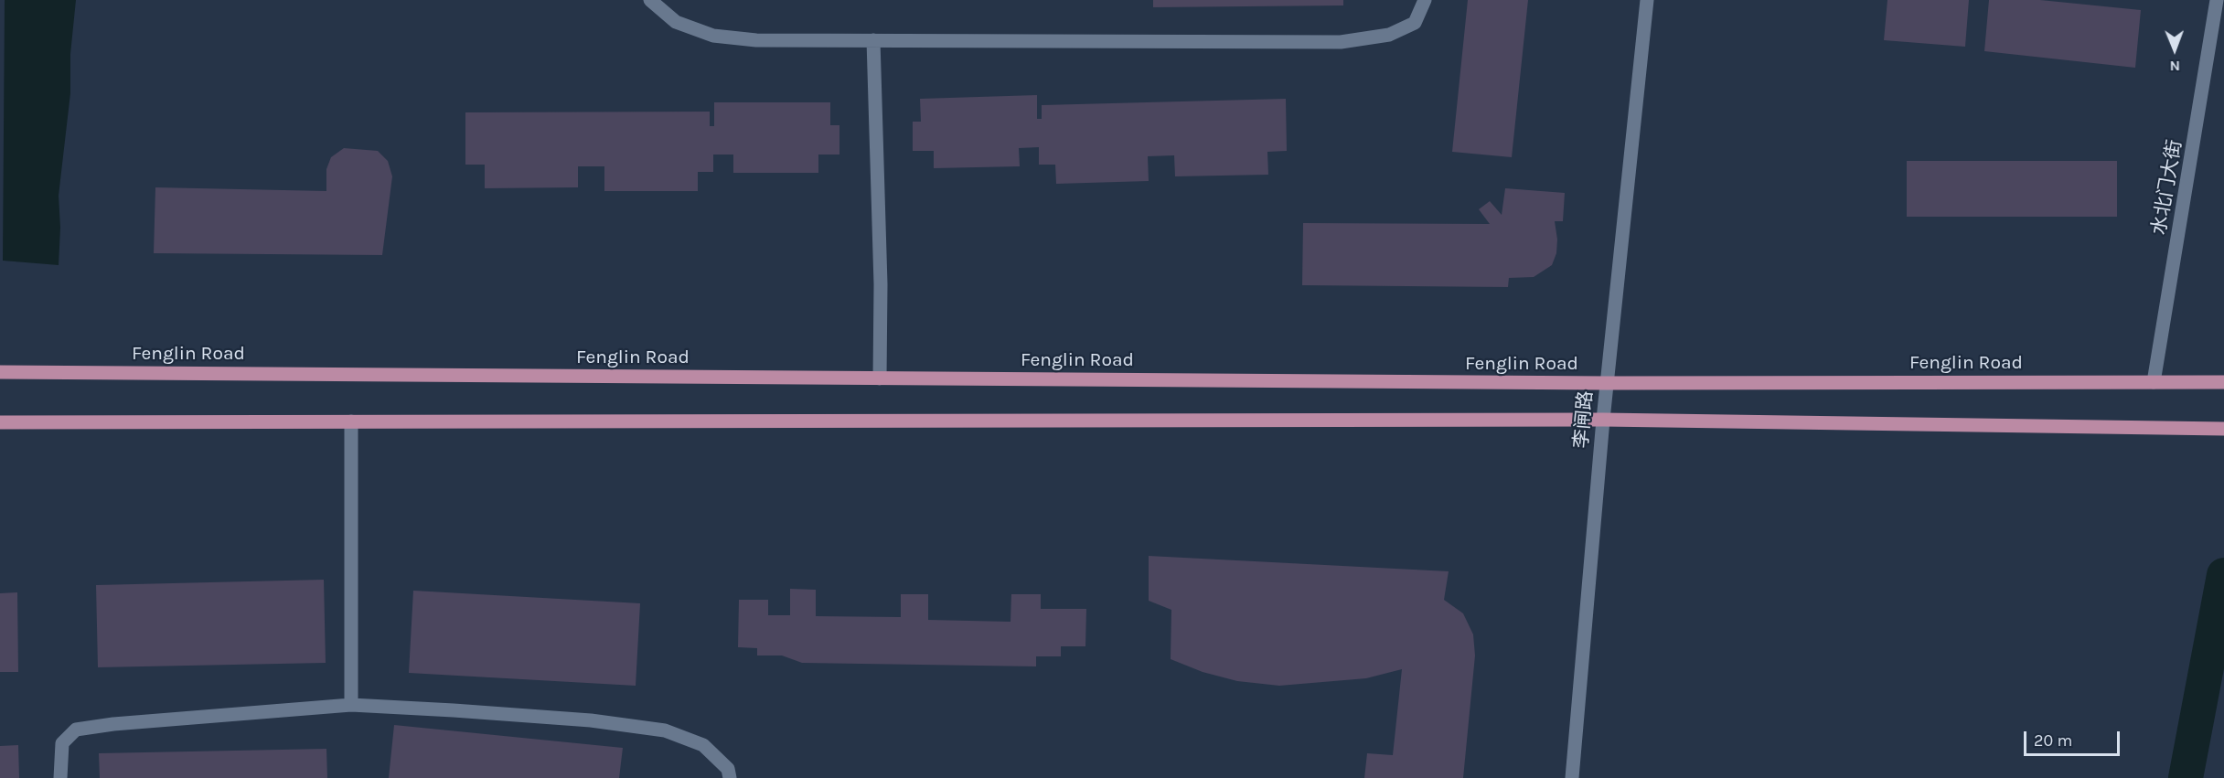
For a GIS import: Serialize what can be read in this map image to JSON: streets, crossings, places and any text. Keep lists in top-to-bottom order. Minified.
{"streets":{"main road":["Fenglin Road"],"street":["水北门大街","李闸路"]},"crossings":[["水北门大街","Fenglin Road"],["Fenglin Road","李闸路"]],"scale_bar":"20 m","north":"bottom"}
